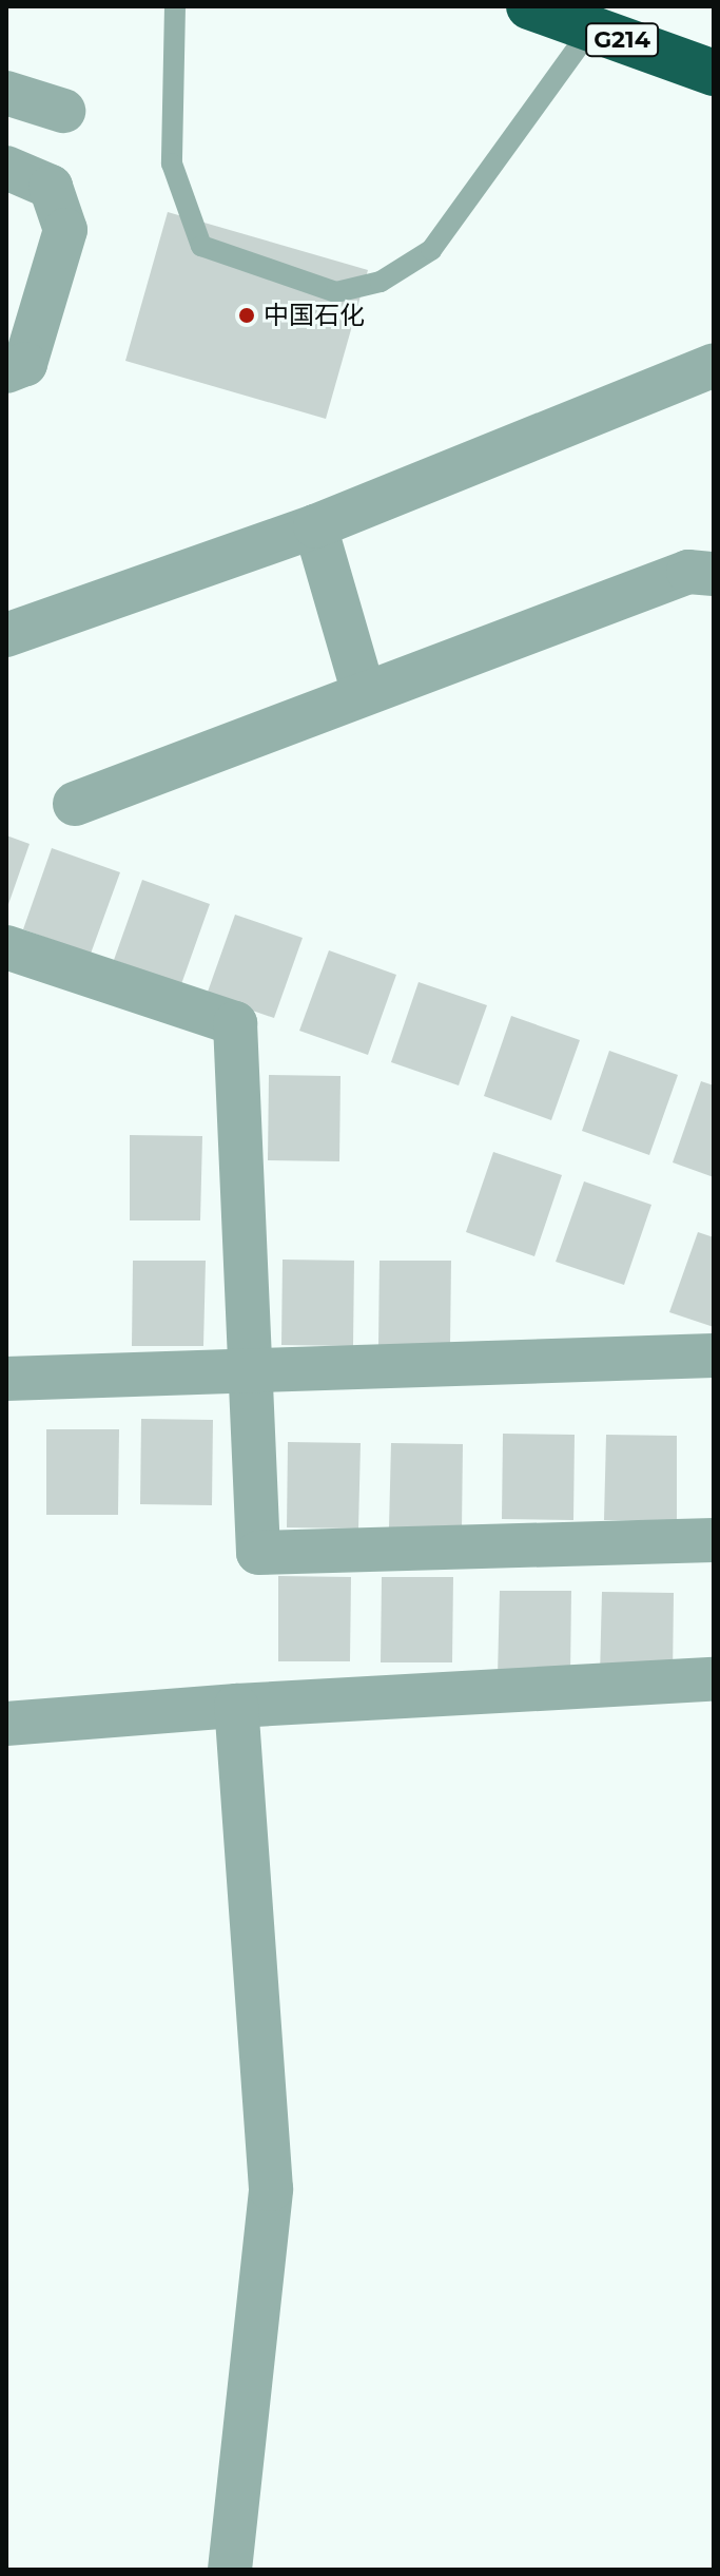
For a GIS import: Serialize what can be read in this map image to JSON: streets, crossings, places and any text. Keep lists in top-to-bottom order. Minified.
{"streets":{"highway":["G214"]},"places":["中国石化"]}
